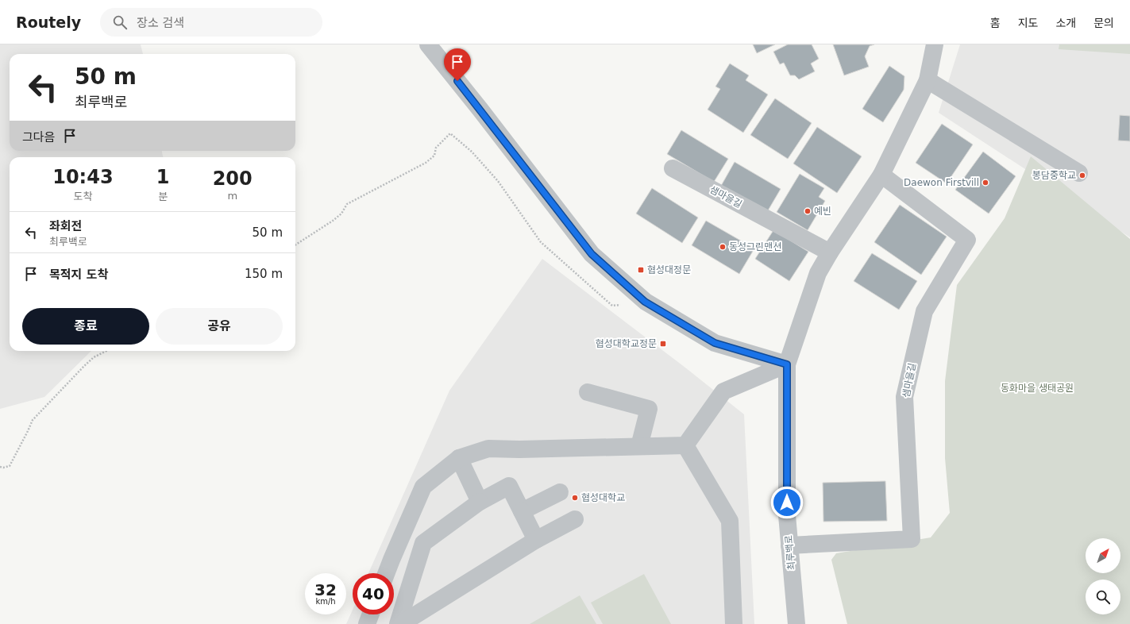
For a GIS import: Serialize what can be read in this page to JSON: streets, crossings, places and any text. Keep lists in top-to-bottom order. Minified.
{"streets":{"street":["샘마을길","최루백로"]},"crossings":[["샘마을길","최루백로"]],"parks":["동화마을 생태공원"],"places":{"other":["봉담중학교","Daewon Firstvill","예빈","동성그린맨션","협성대학교"],"transit":["협성대정문","협성대학교정문"]},"north":"top right","page":{"header":"Routely","search":"장소 검색","nav":["홈","지도","소개","문의"],"turn":["50 m","최루백로"],"then":"그다음","eta":["10:43","도착","1","분","200","m"],"list":[{"name":"좌회전","note":"최루백로","value":"50 m"},{"name":"목적지 도착","value":"150 m"}],"buttons":["종료","공유"],"speed":"32 km/h","limit":"40"}}
